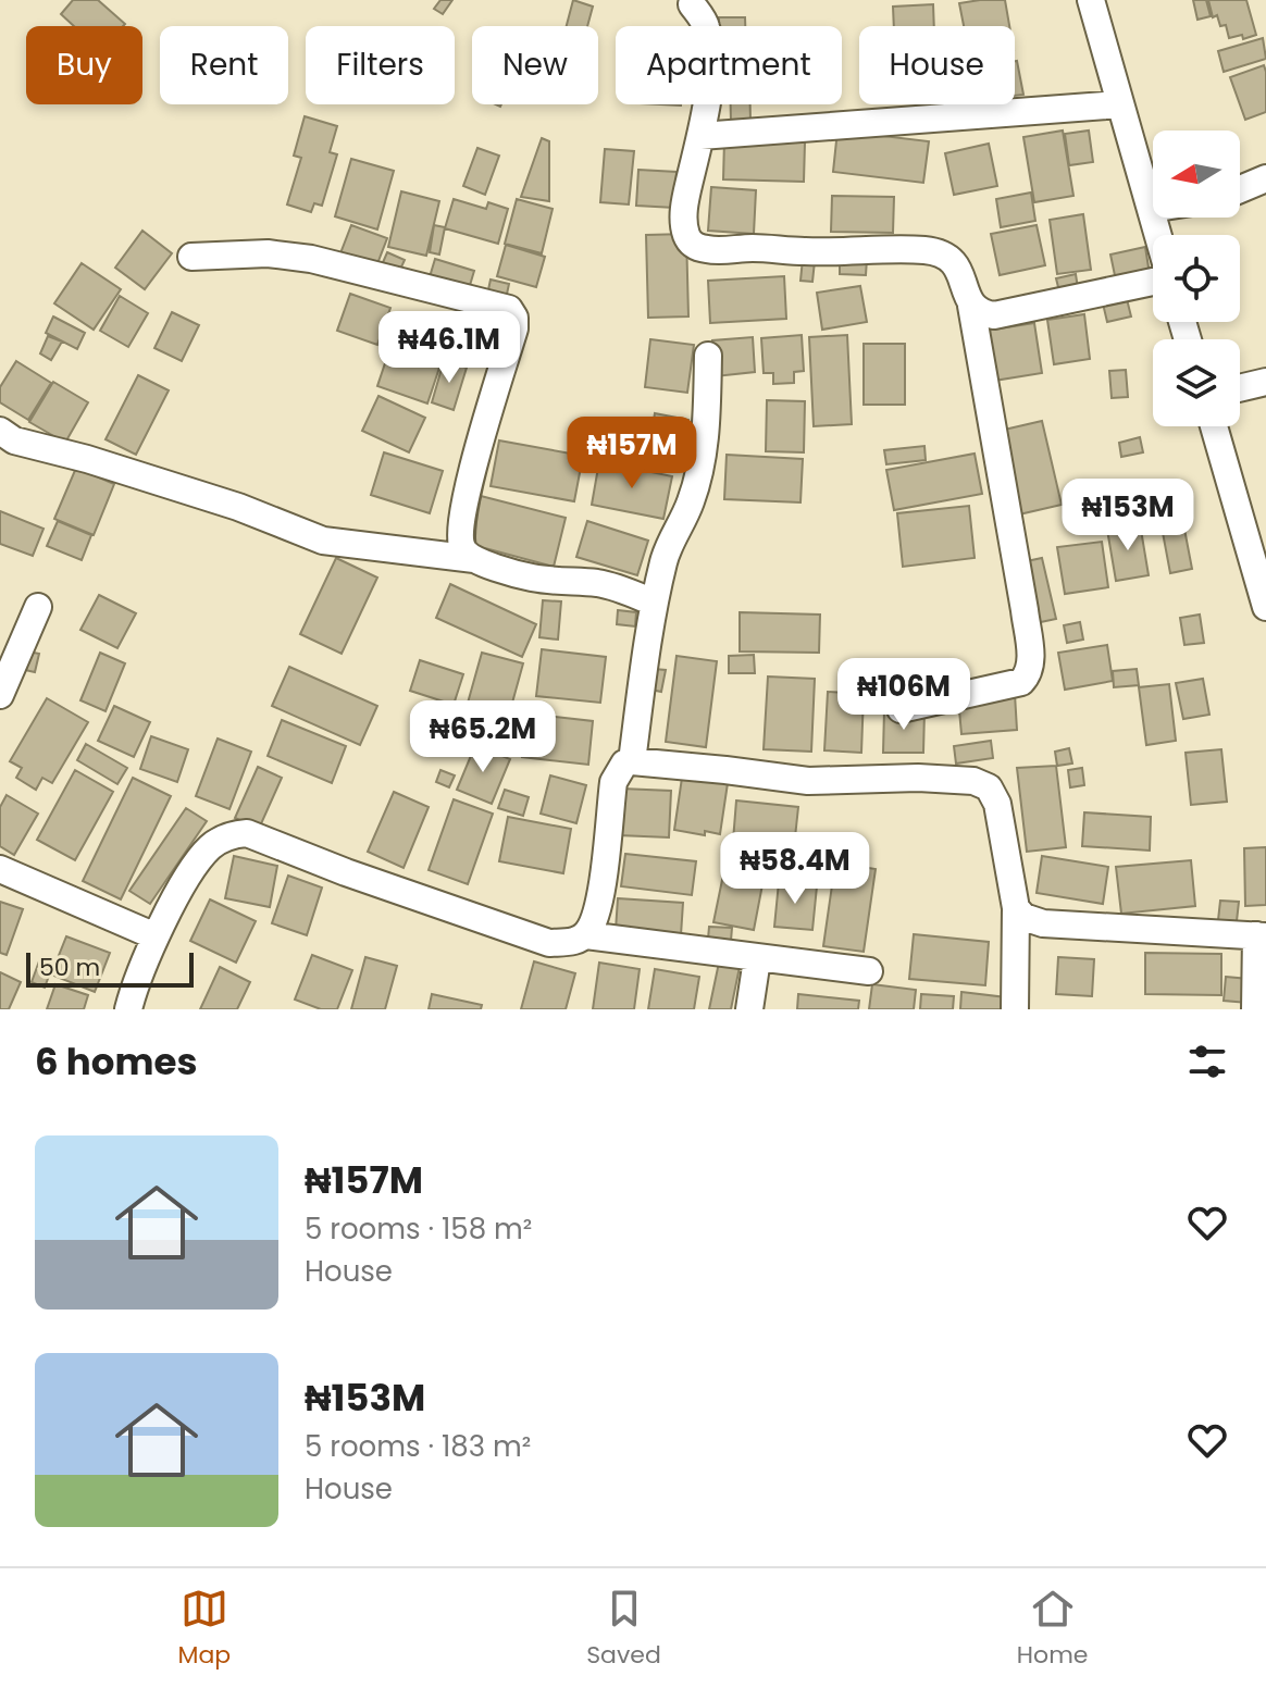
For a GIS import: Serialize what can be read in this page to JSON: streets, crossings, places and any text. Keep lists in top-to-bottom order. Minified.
{"scale_bar":"50 m","north":"left","page":{"chip":["Buy","Rent","Filters","New","Apartment","House"],"price":["₦46.1M","₦157M","₦153M","₦106M","₦65.2M","₦58.4M"],"scale":"50 m","heading":"6 homes","list":[{"name":"₦157M","note":"5 rooms · 158 m² · House"},{"name":"₦153M","note":"5 rooms · 183 m² · House"}],"tabs":["Map","Saved","Home"]}}
